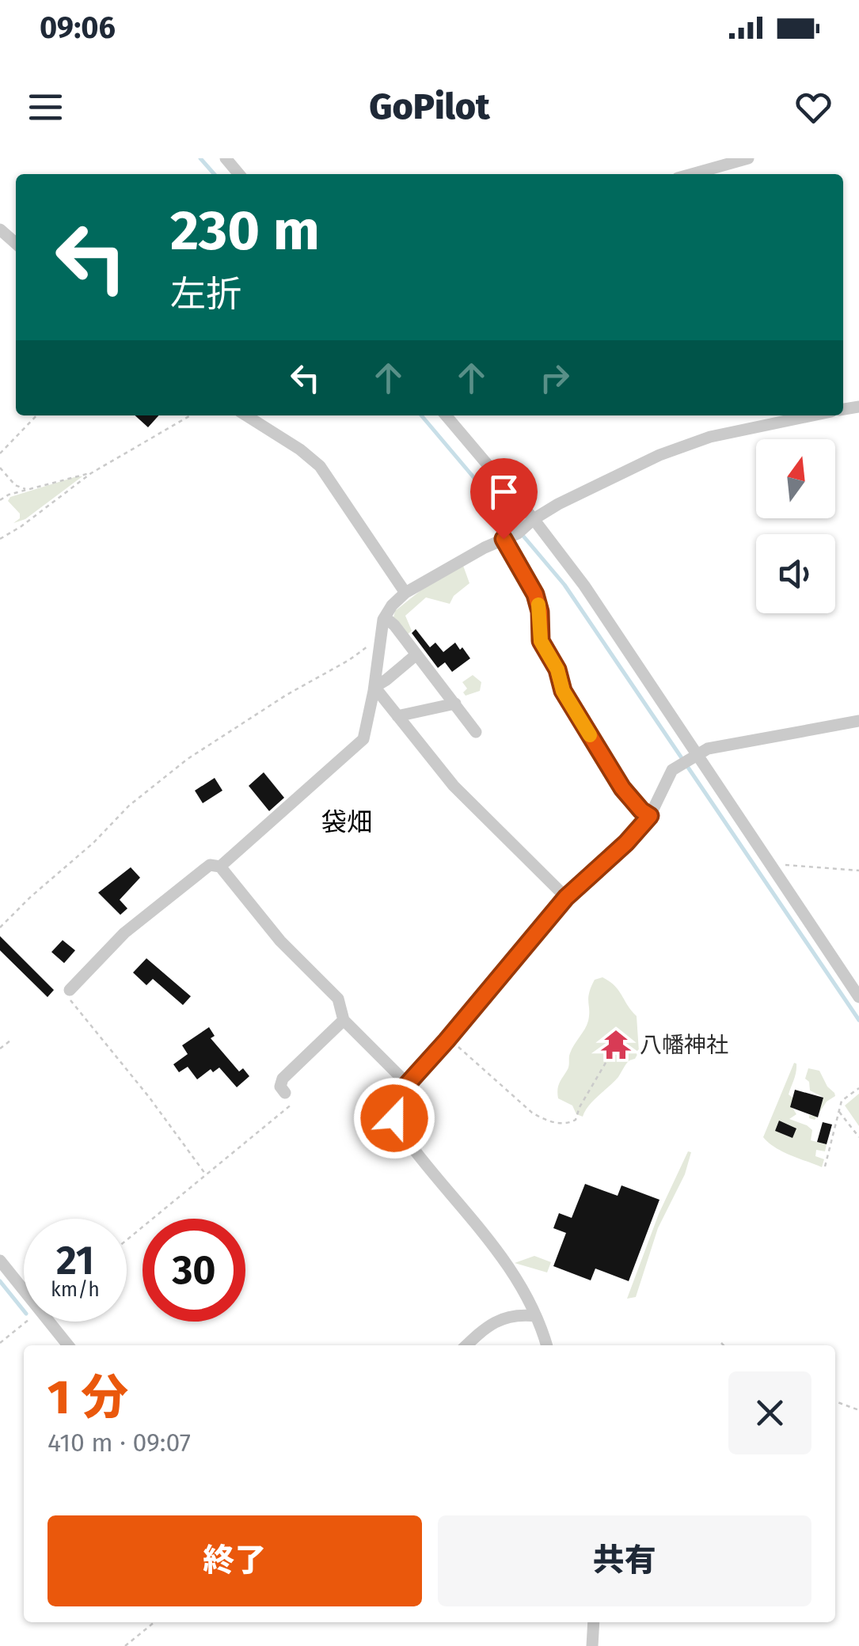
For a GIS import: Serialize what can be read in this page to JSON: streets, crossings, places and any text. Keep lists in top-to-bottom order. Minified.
{"districts":["袋畑"],"places":{"temple":["八幡神社"]},"north":"top","page":{"status":"09:06","header":"GoPilot","turn":["230 m","左折"],"speed":"21 km/h","limit":"30","heading":["1 分","410 m · 09:07"],"buttons":["終了","共有"]}}
